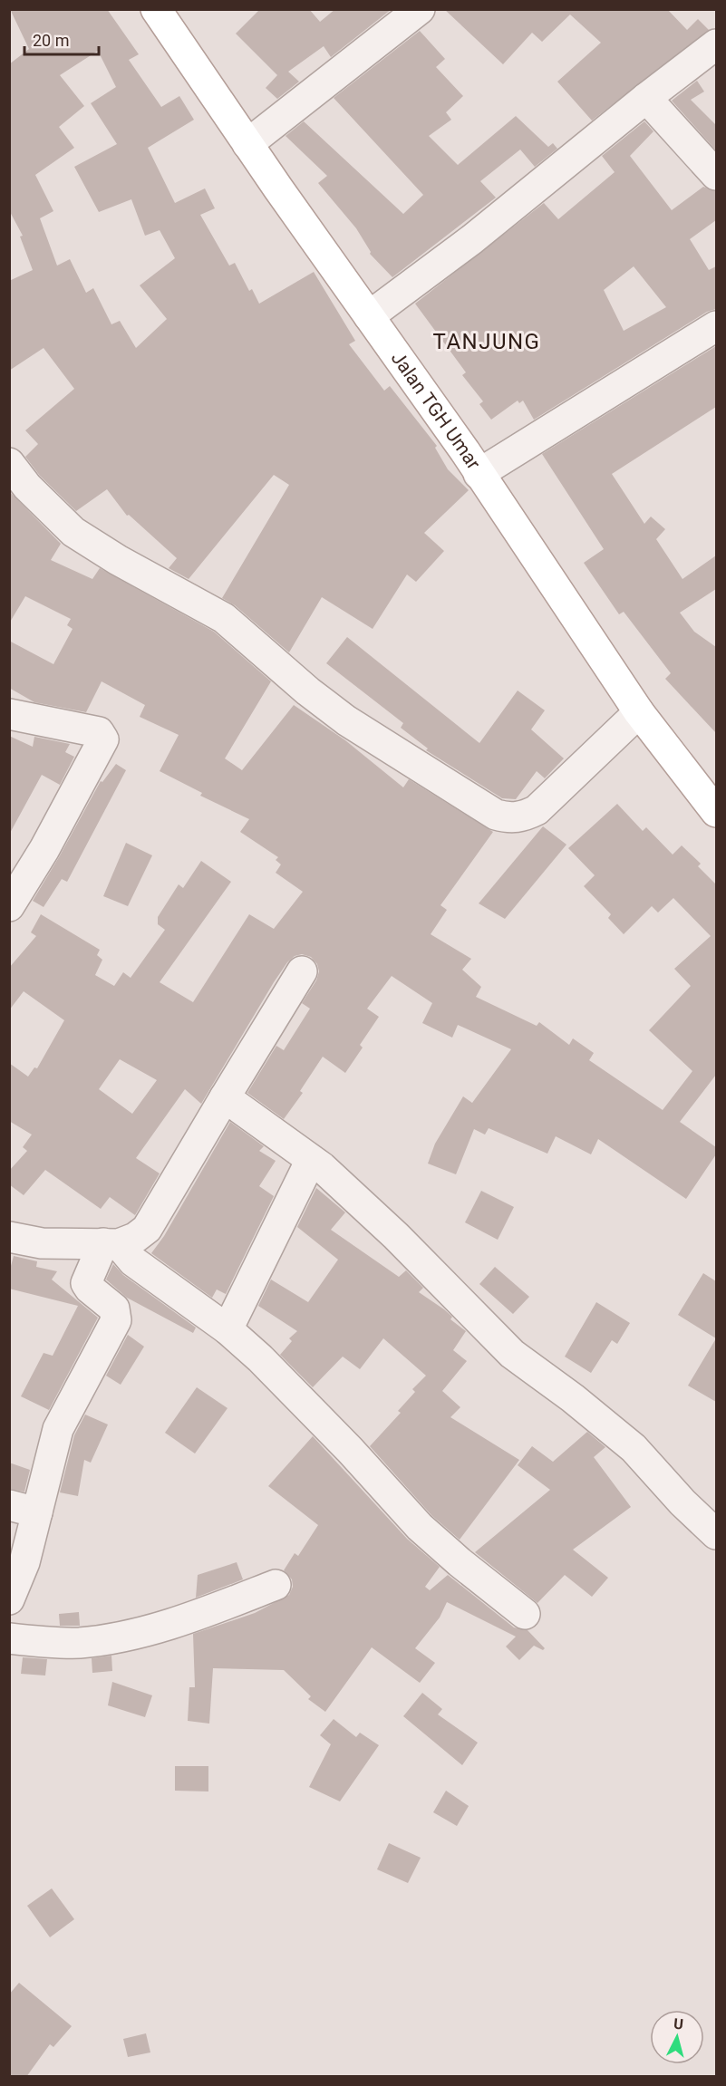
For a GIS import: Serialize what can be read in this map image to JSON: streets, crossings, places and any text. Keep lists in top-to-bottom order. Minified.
{"streets":{"main road":["Jalan TGH Umar"]},"districts":["TANJUNG"],"scale_bar":"20 m","north":"top"}
